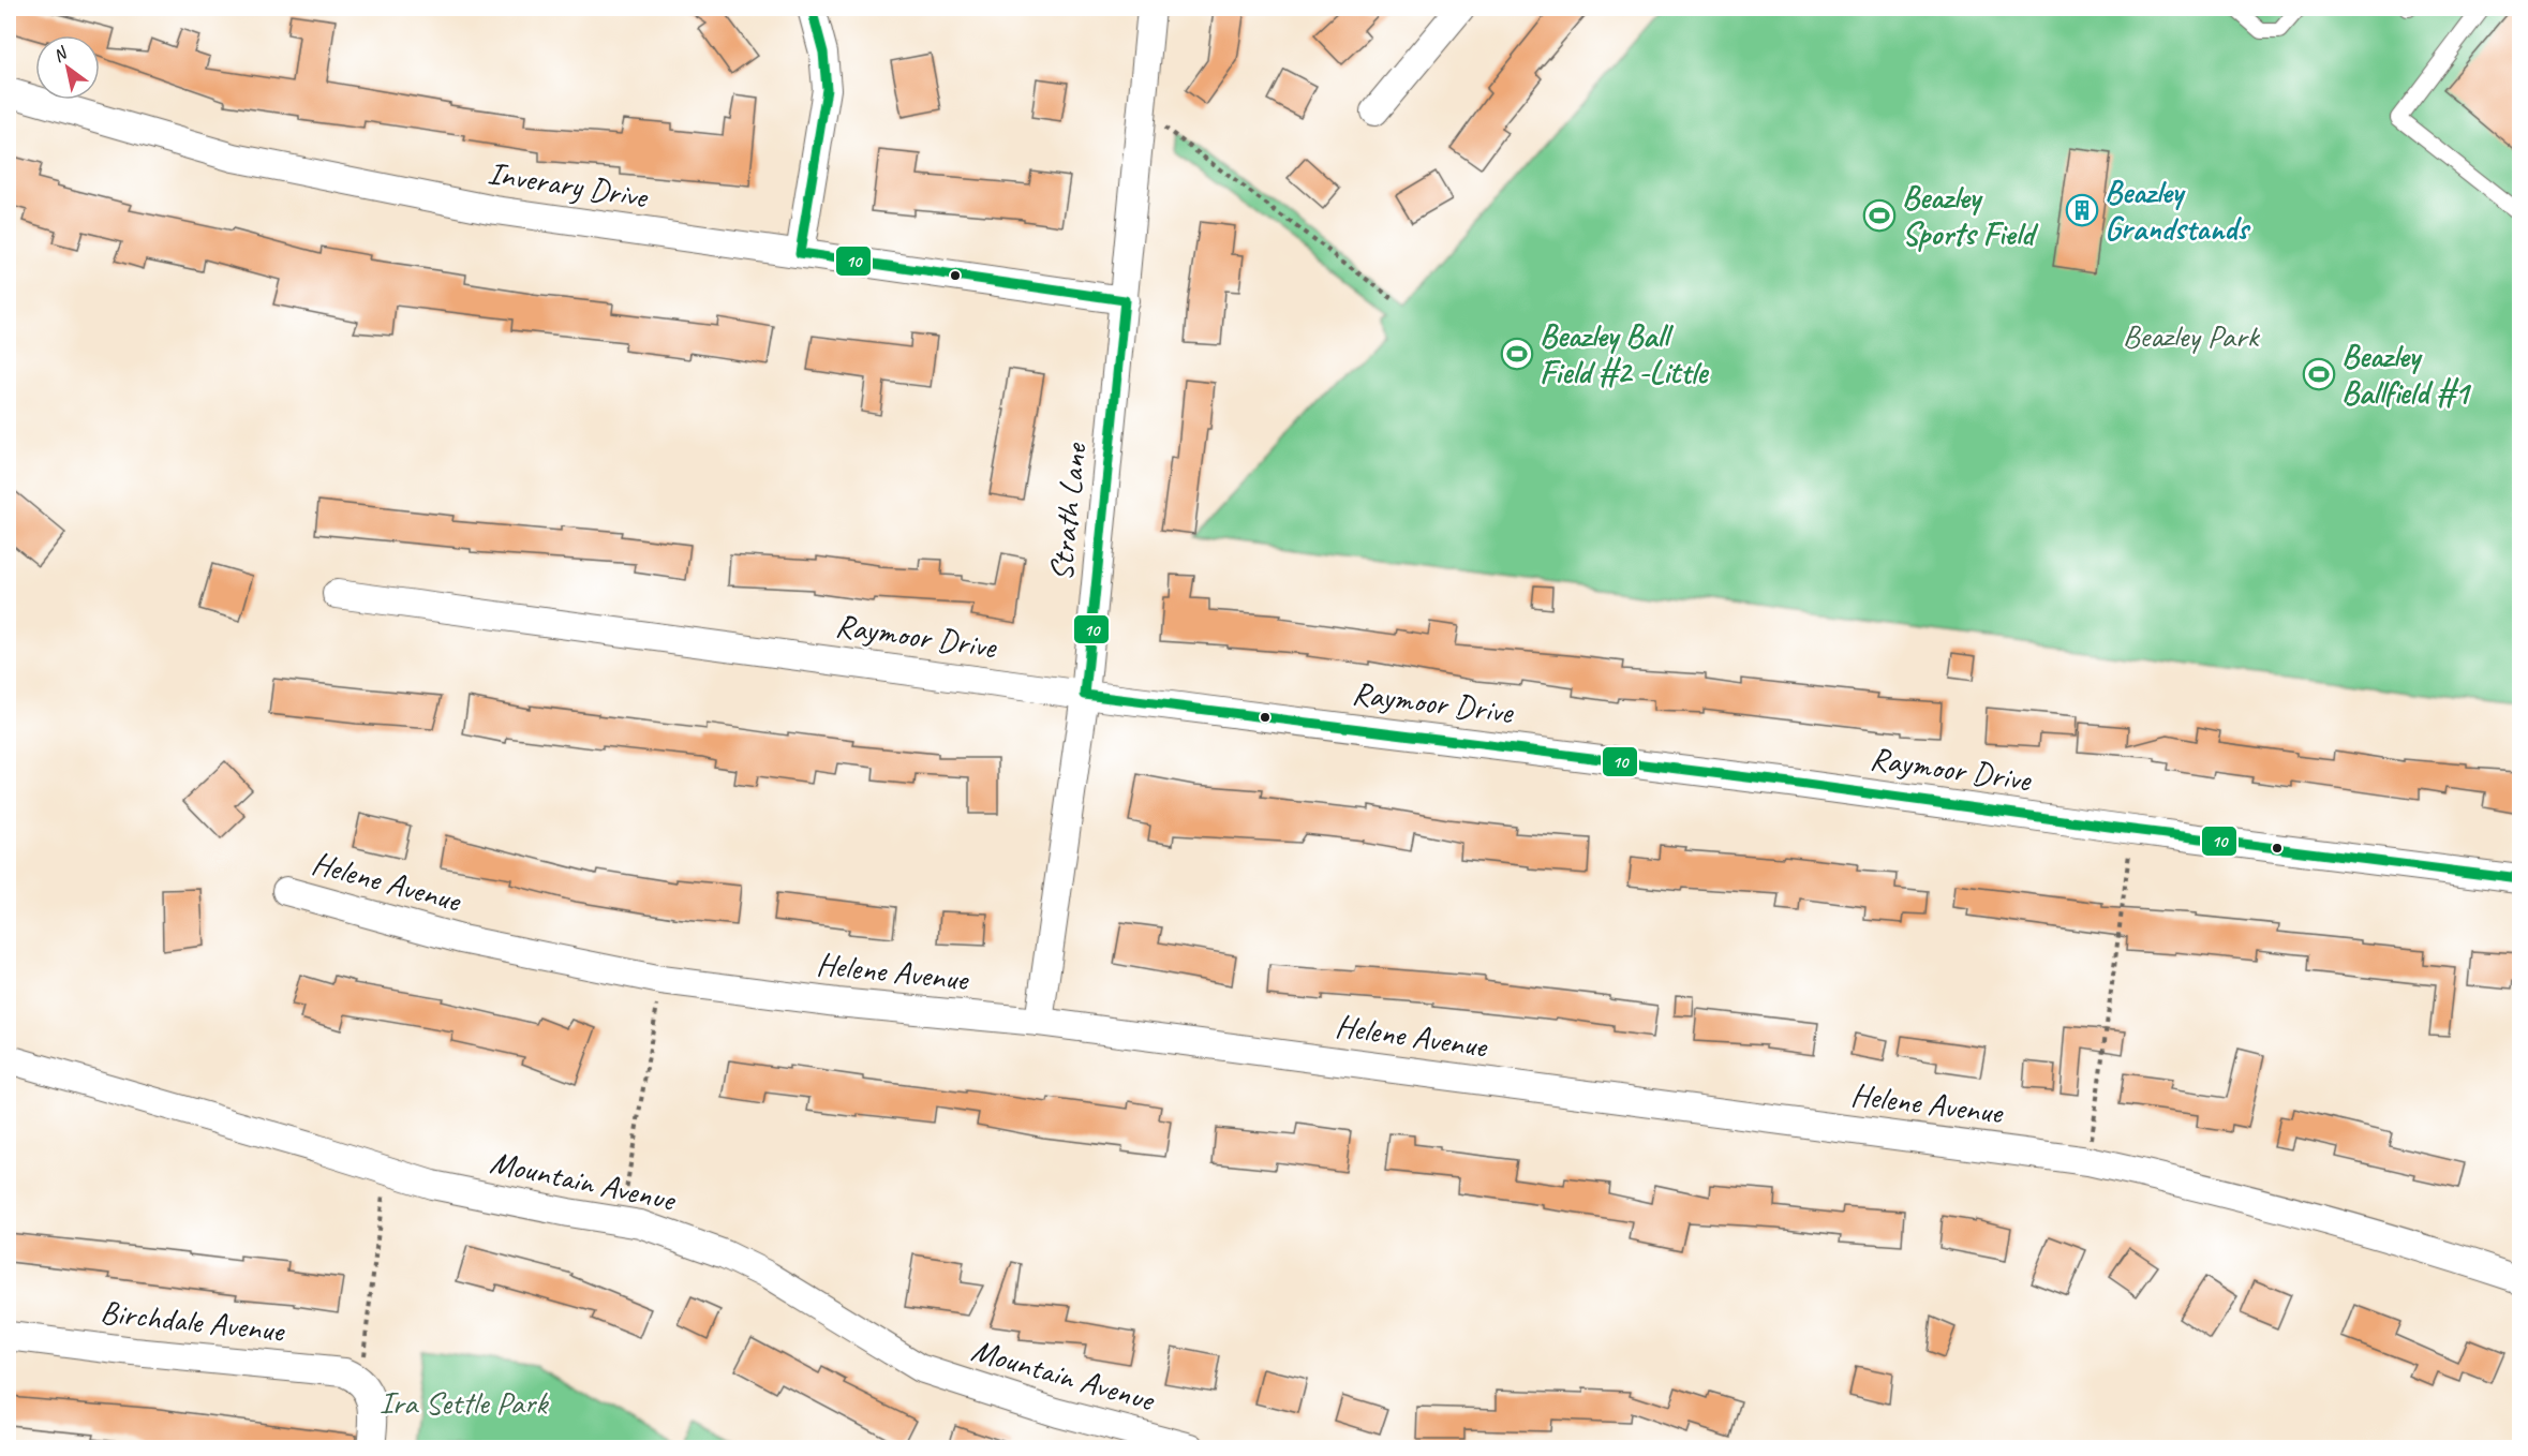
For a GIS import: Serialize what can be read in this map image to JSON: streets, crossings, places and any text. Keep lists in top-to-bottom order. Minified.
{"streets":{"street":["Inverary Drive","Strath Lane","Raymoor Drive","Helene Avenue","Mountain Avenue","Birchdale Avenue"]},"crossings":[["Inverary Drive","Strath Lane"],["Strath Lane","Raymoor Drive"],["Strath Lane","Helene Avenue"]],"parks":["Beazley Park","Ira Settle Park"],"places":{"building":["Beazley Grandstands"],"sports":["Beazley Sports Field","Beazley Ball Field #2 -Little","Beazley Ballfield #1"]},"lines":["transit line 10"],"north":"top left"}
